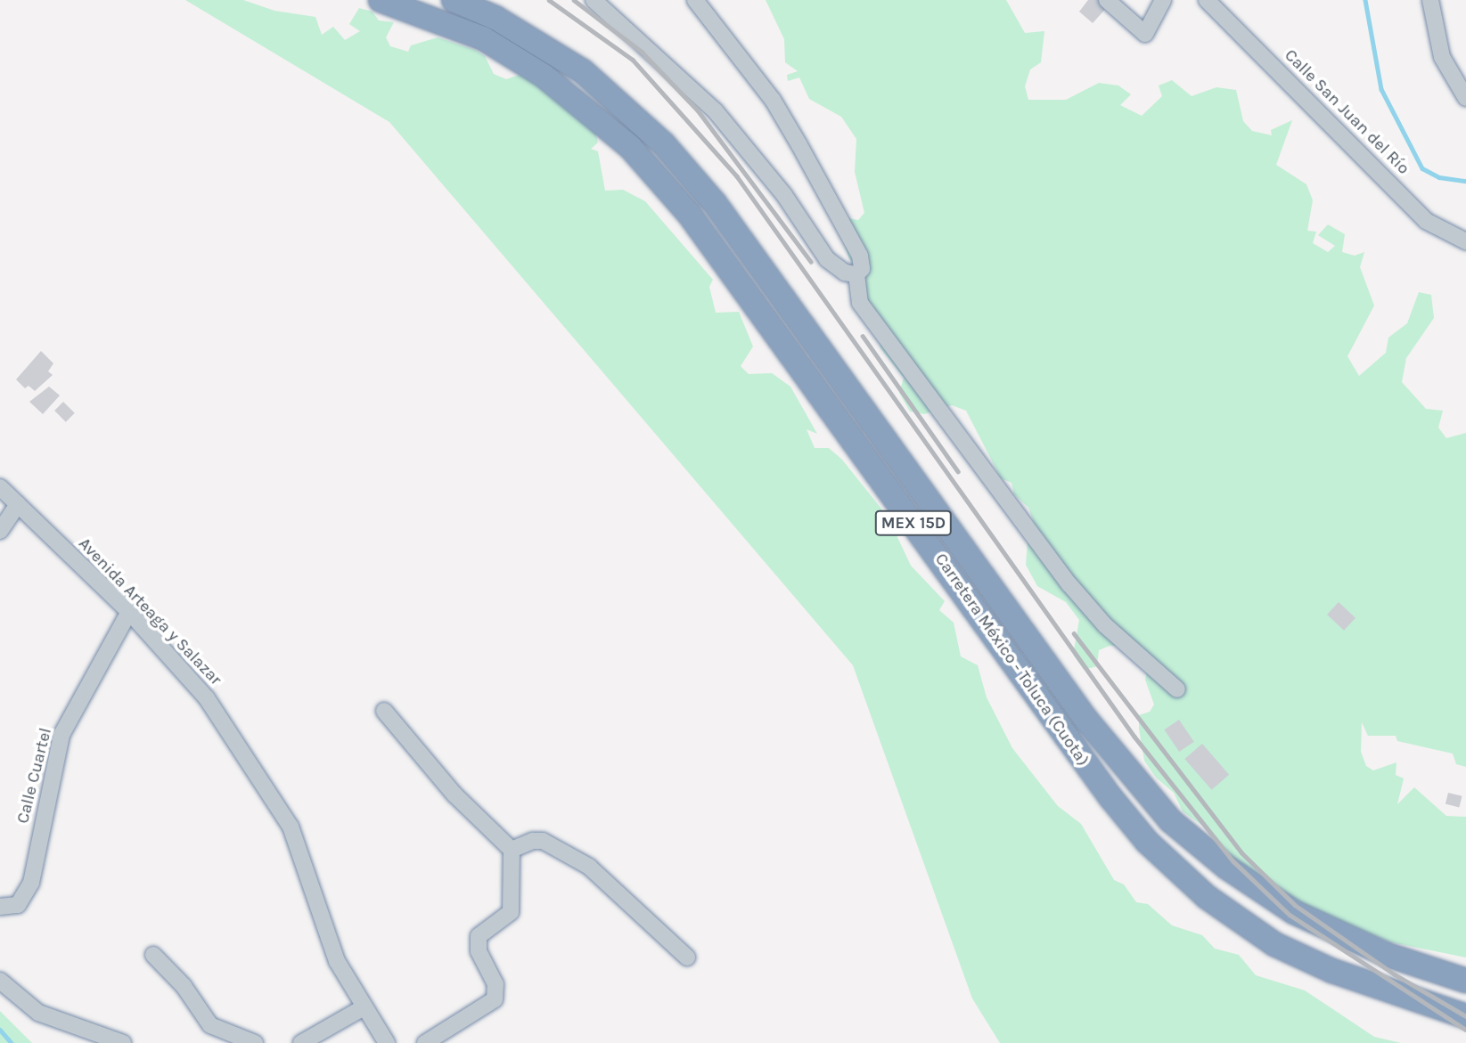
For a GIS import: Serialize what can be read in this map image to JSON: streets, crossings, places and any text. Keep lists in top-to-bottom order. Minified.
{"streets":{"highway":["MEX 15D","Carretera México - Toluca (Cuota)"],"street":["Calle San Juan del Río","Avenida Arteaga y Salazar","Calle Cuartel"]},"crossings":[["Avenida Arteaga y Salazar","Calle Cuartel"]]}
